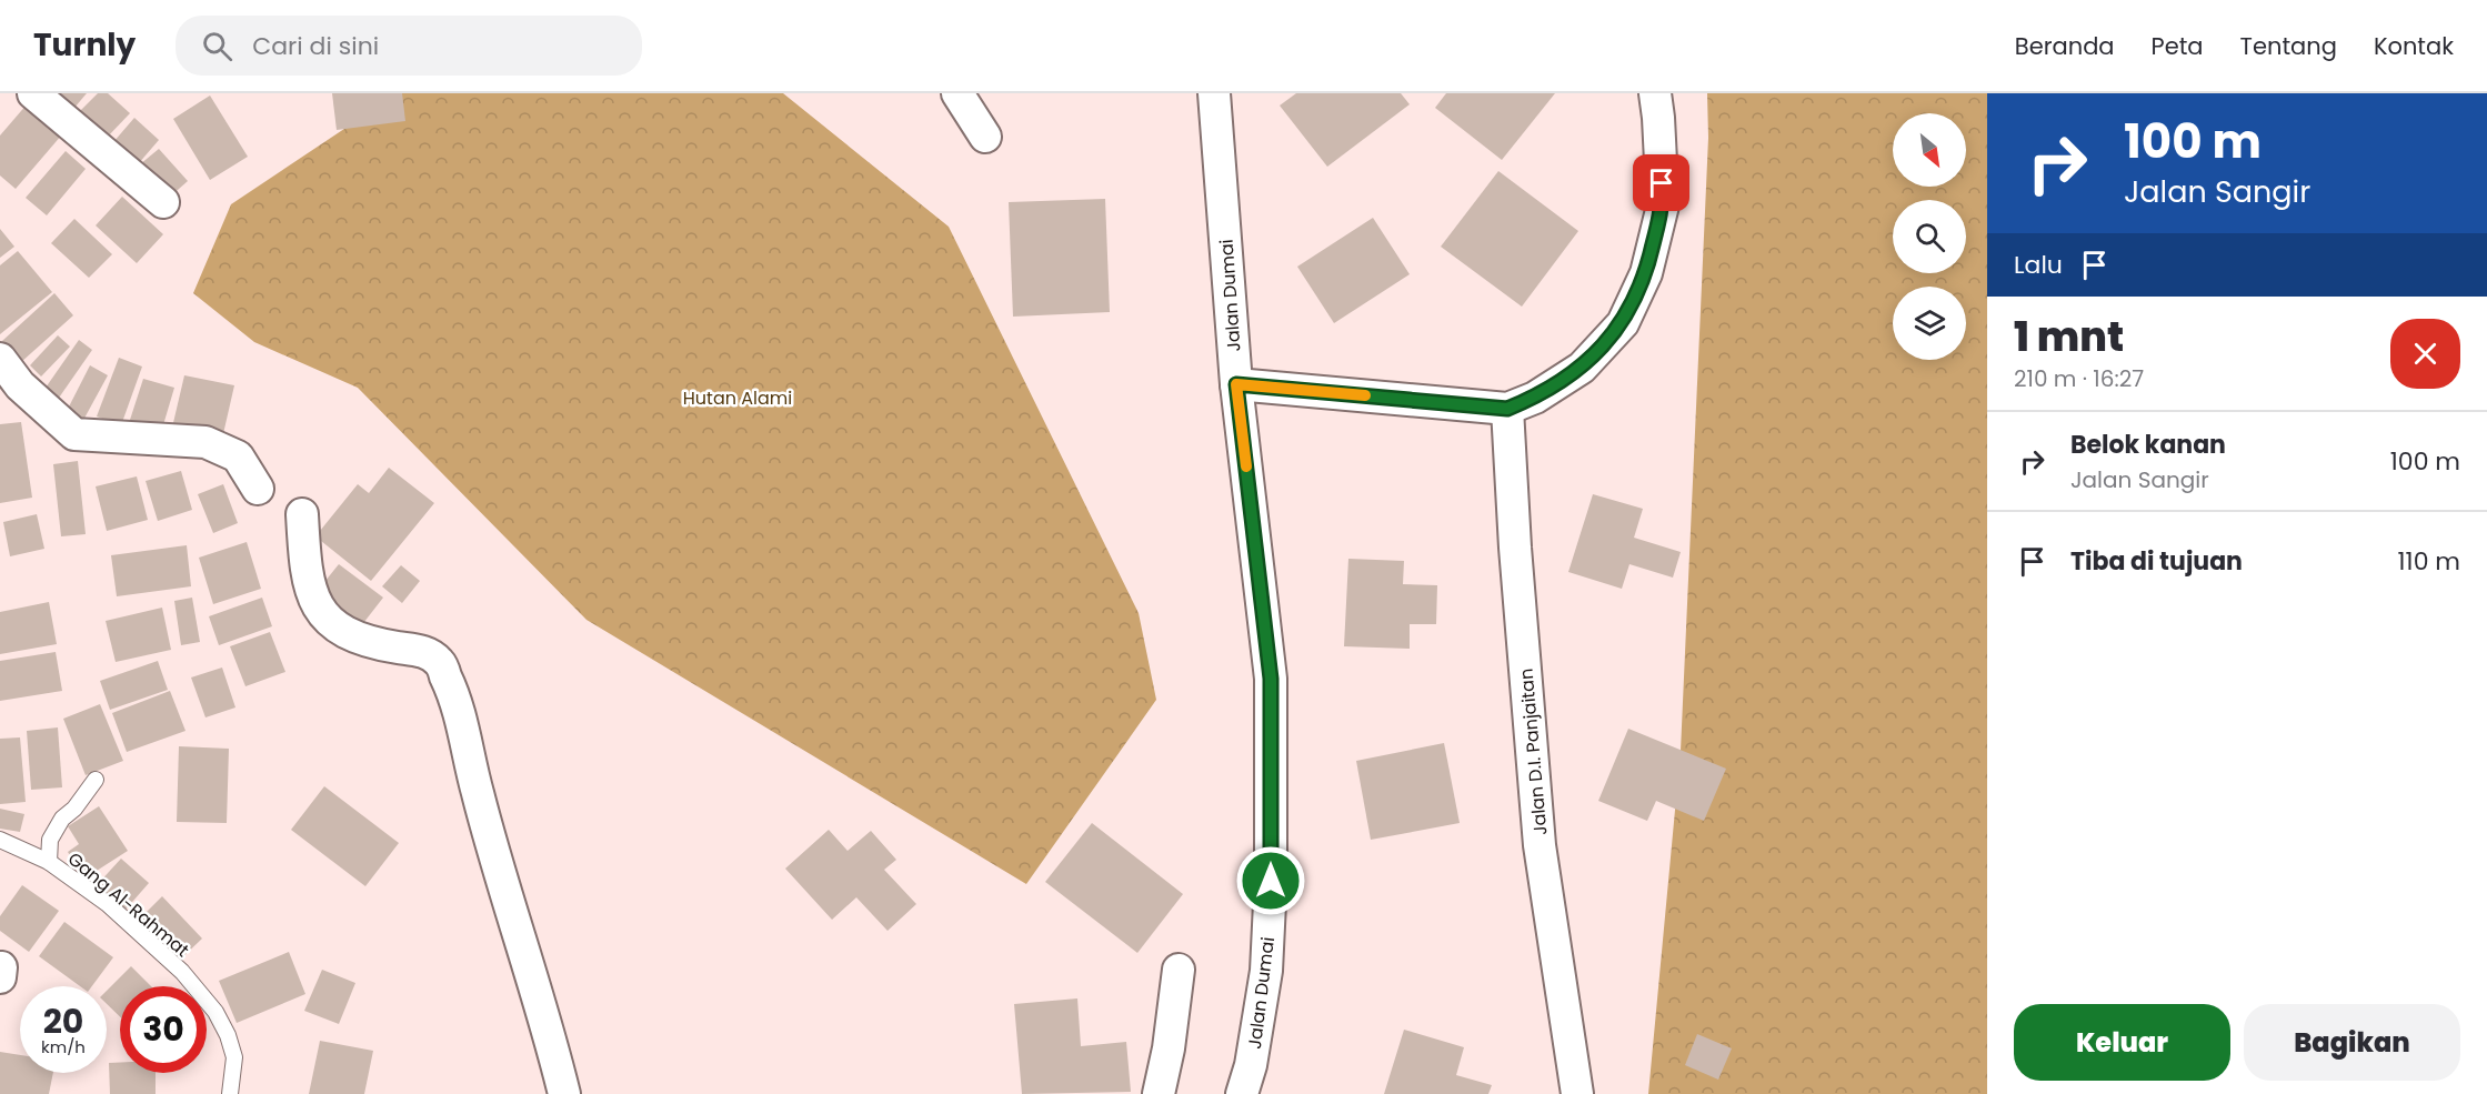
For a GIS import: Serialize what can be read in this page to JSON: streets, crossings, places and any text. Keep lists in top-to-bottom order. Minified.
{"streets":{"street":["Jalan Dumai","Jalan D.I. Panjaitan"],"lane":["Gang Al-Rahmat"]},"parks":["Hutan Alami"],"north":"bottom right","page":{"header":"Turnly","search":"Cari di sini","nav":["Beranda","Peta","Tentang","Kontak"],"turn":["100 m","Jalan Sangir"],"then":"Lalu","heading":["1 mnt","210 m · 16:27"],"list":[{"name":"Belok kanan","note":"Jalan Sangir","value":"100 m"},{"name":"Tiba di tujuan","value":"110 m"}],"speed":"20 km/h","limit":"30","buttons":["Keluar","Bagikan"]}}
